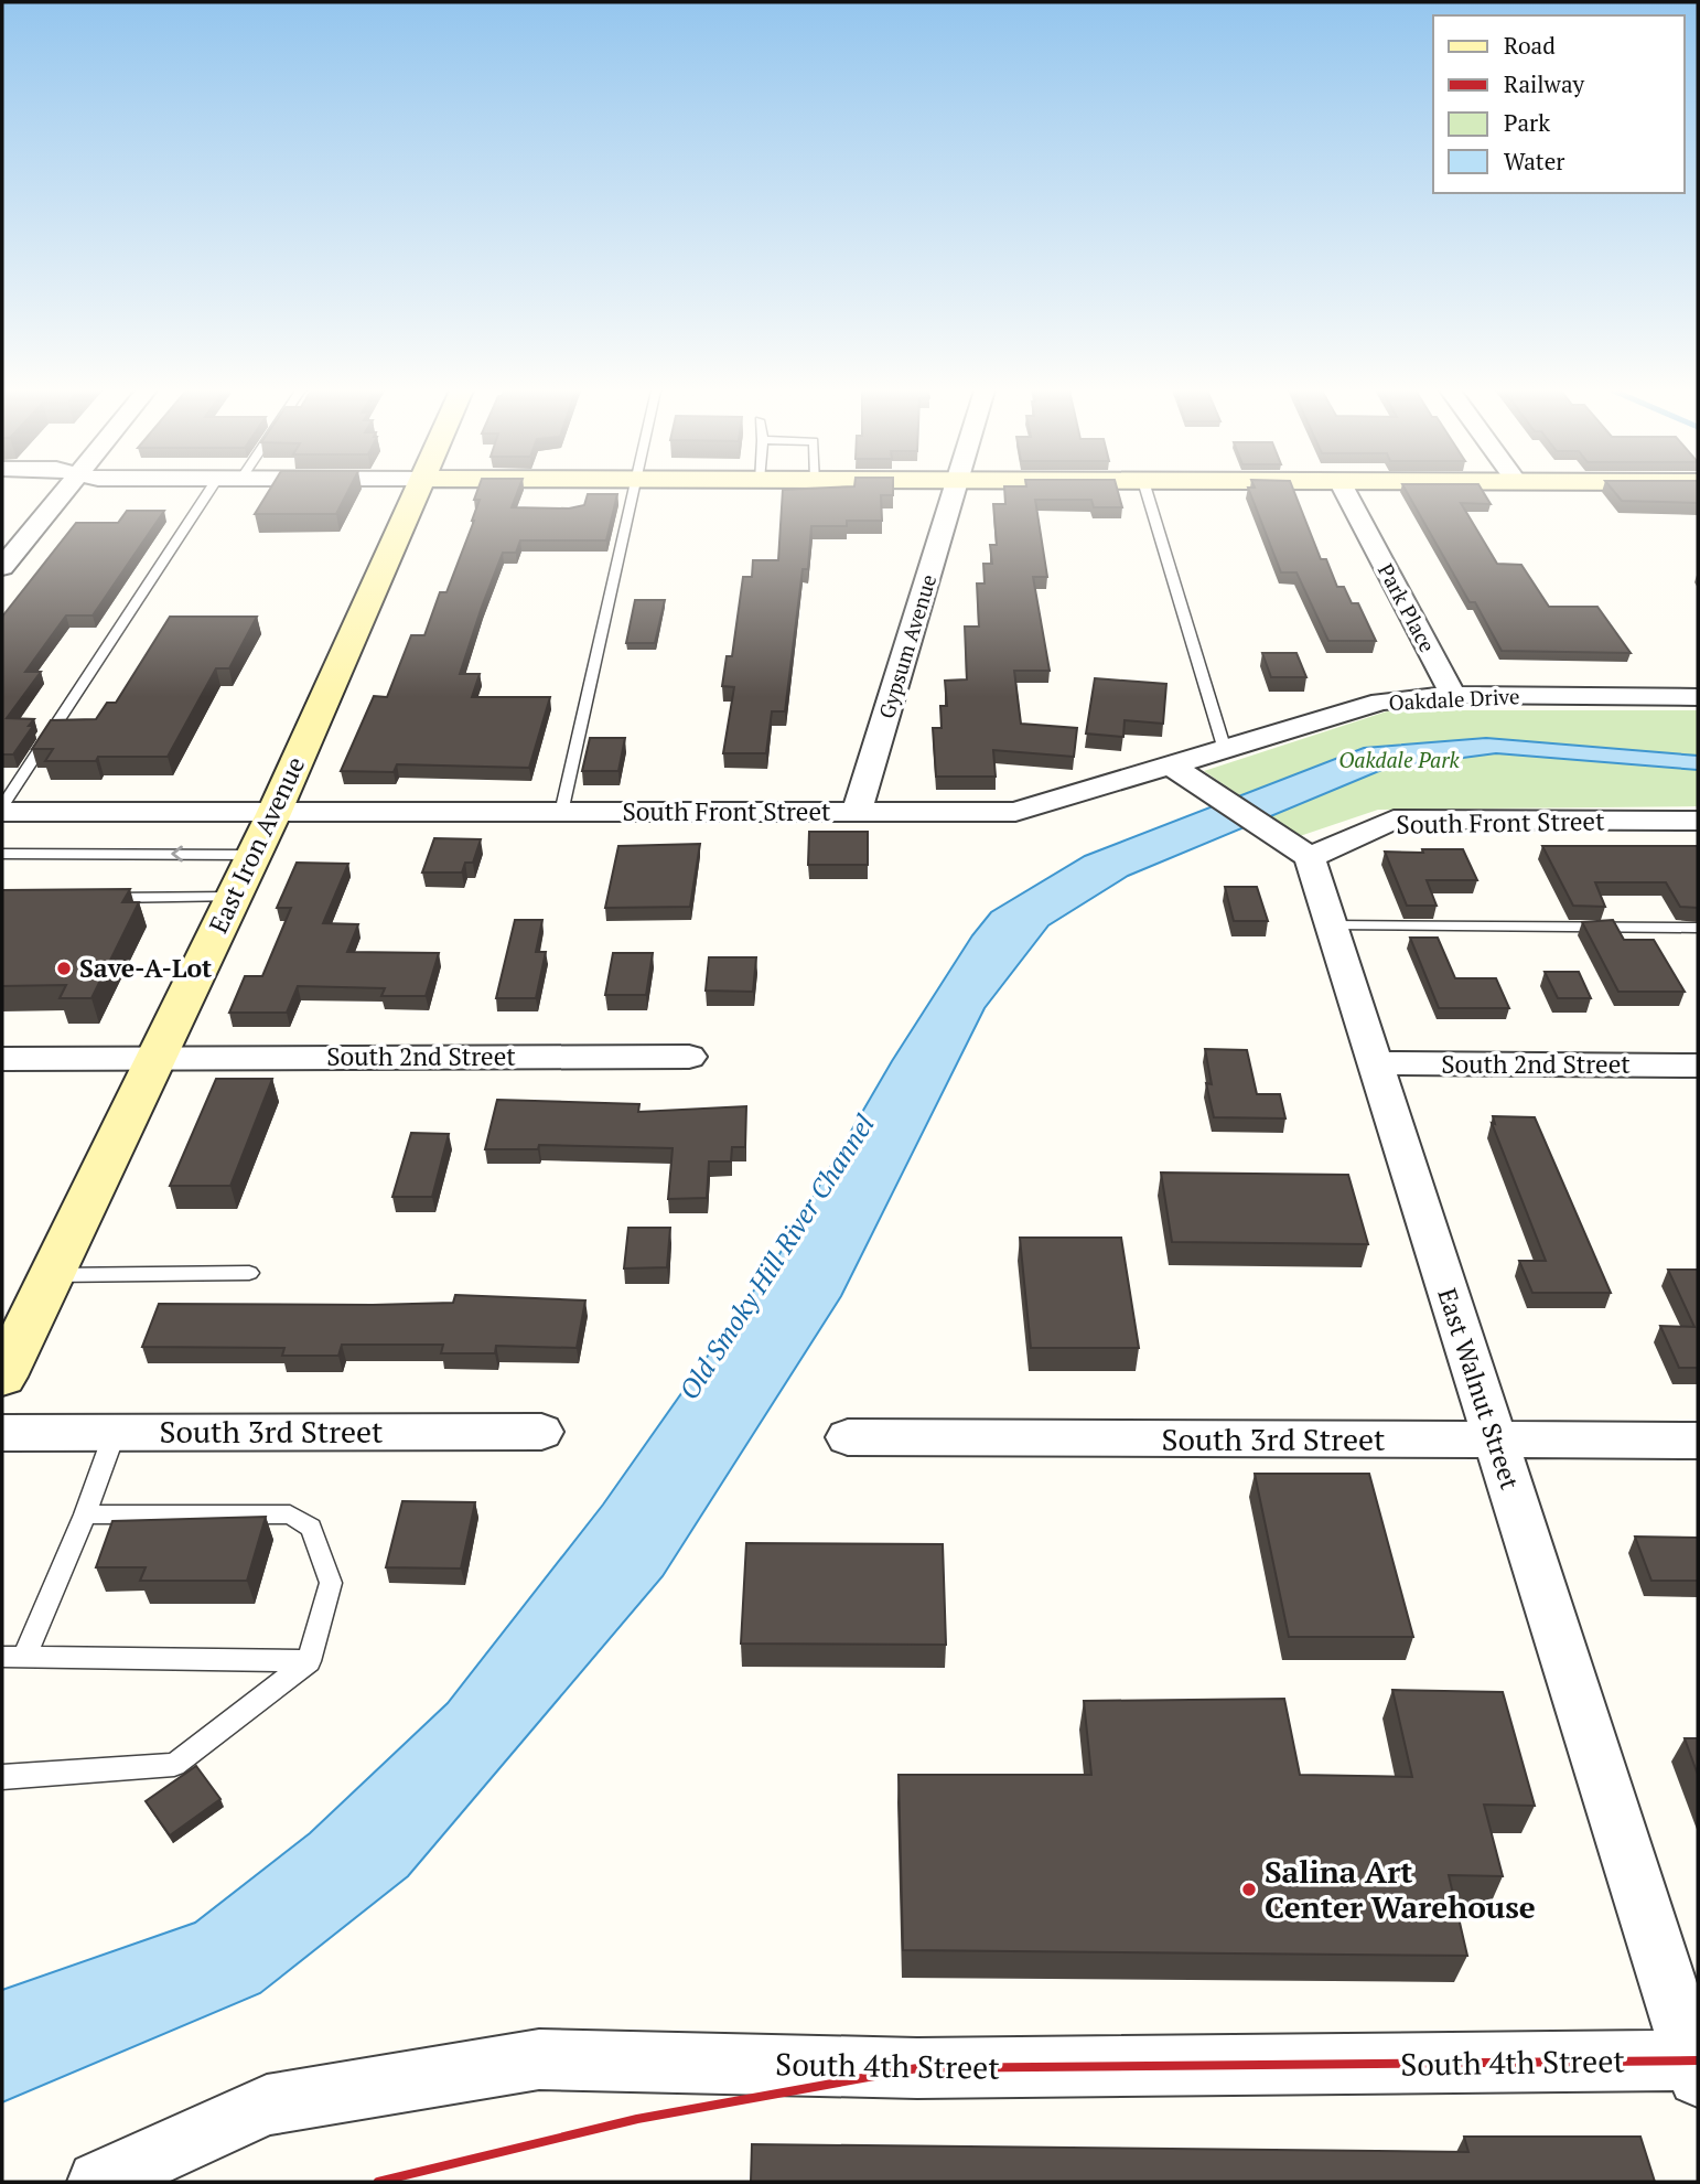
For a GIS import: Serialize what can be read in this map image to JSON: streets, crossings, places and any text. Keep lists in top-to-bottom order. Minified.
{"streets":{"street":["Park Place","Gypsum Avenue","Oakdale Drive","South Front Street","East Iron Avenue","South 2nd Street","East Walnut Street","South 3rd Street","South 4th Street"]},"crossings":[["Park Place","Oakdale Drive"],["Gypsum Avenue","South Front Street"],["Oakdale Drive","South Front Street"],["South Front Street","East Iron Avenue"],["South Front Street","East Walnut Street"],["East Iron Avenue","South 2nd Street"],["South 2nd Street","East Walnut Street"],["East Walnut Street","South 3rd Street"],["East Walnut Street","South 4th Street"]],"water":["Old Smoky Hill River Channel"],"parks":["Oakdale Park"],"places":["Save-A-Lot","Salina Art Center Warehouse"],"legend":["Road","Railway","Park","Water"]}
